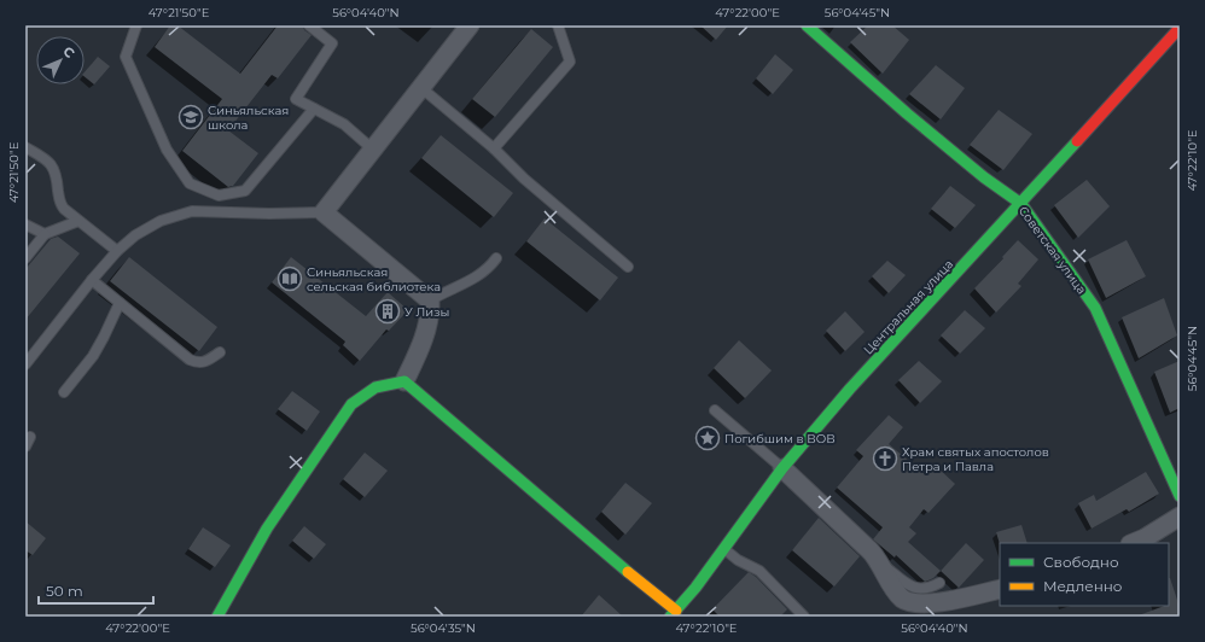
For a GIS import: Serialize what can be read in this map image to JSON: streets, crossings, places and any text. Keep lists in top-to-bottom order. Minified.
{"streets":{"street":["Советская улица","Центральная улица"]},"crossings":[["Советская улица","Центральная улица"]],"places":{"school or university":["Синьяльская школа"],"library":["Синьяльская сельская библиотека"],"building":["У Лизы"],"place":["Погибшим в ВОВ"],"church":["Храм святых апостолов Петра и Павла"]},"legend":["Свободно","Медленно"],"scale_bar":"50 m","north":"top right","coordinates":["47°21'50\"E","56°04'40\"N","47°22'00\"E","56°04'45\"N","47°22'10\"E","56°04'35\"N"]}
